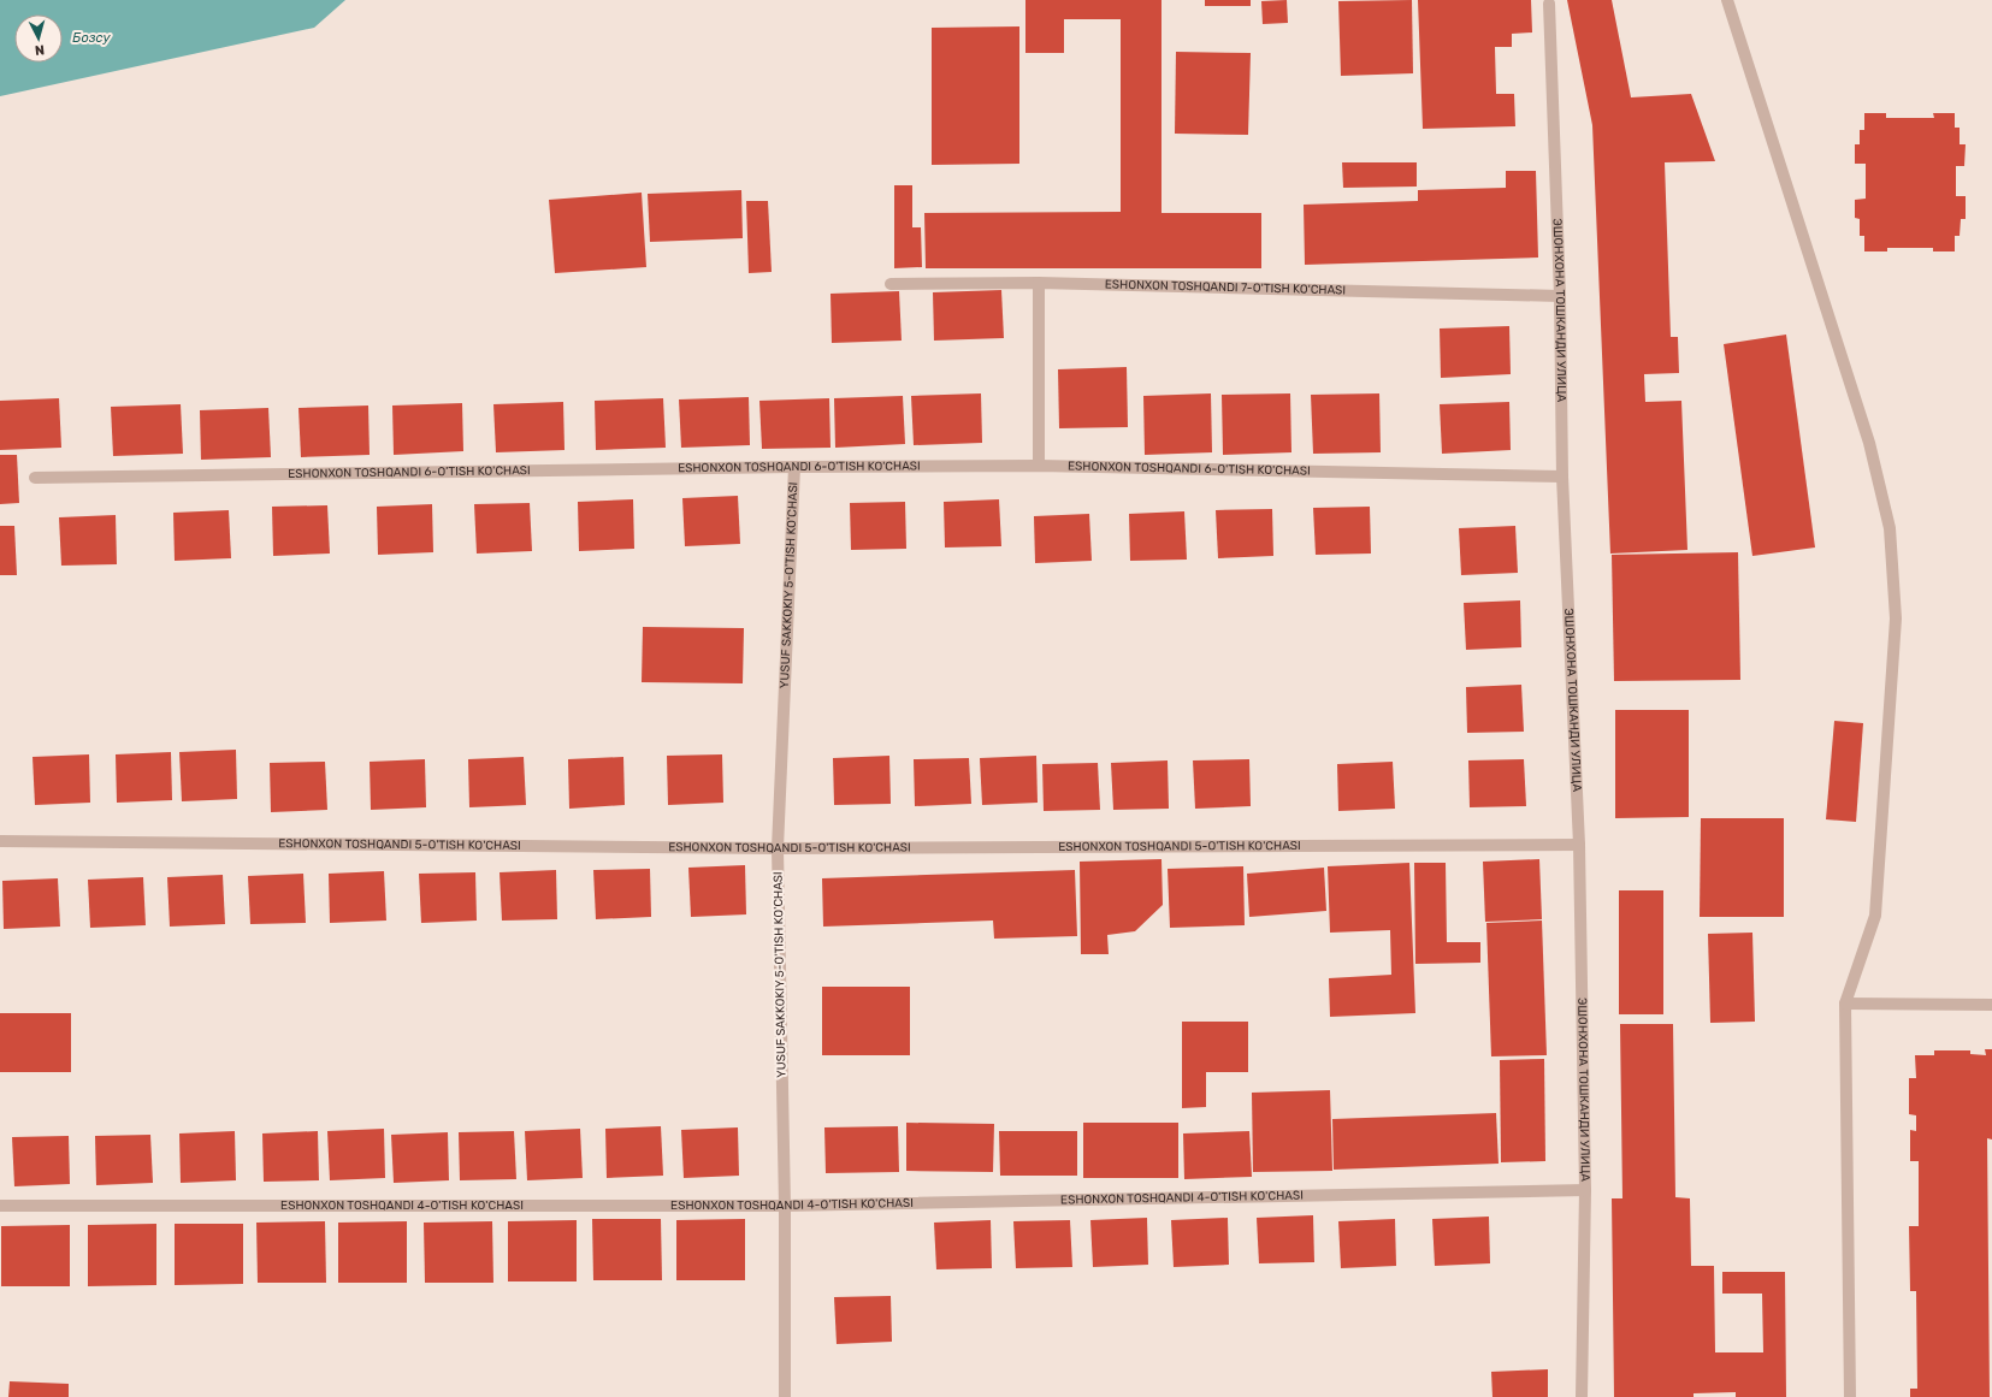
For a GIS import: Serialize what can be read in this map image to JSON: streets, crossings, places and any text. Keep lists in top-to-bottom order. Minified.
{"streets":{"street":["ESHONXON TOSHQANDI 7-O'TISH KO'CHASI","ЭШОНХОНА ТОШКАНДИ УЛИЦА","ESHONXON TOSHQANDI 6-O'TISH KO'CHASI","YUSUF SAKKOKIY 5-O'TISH KO'CHASI","ESHONXON TOSHQANDI 5-O'TISH KO'CHASI","ESHONXON TOSHQANDI 4-O'TISH KO'CHASI"]},"crossings":[["ESHONXON TOSHQANDI 7-O'TISH KO'CHASI","ЭШОНХОНА ТОШКАНДИ УЛИЦА"],["ЭШОНХОНА ТОШКАНДИ УЛИЦА","ESHONXON TOSHQANDI 6-O'TISH KO'CHASI"],["ЭШОНХОНА ТОШКАНДИ УЛИЦА","ESHONXON TOSHQANDI 5-O'TISH KO'CHASI"],["ЭШОНХОНА ТОШКАНДИ УЛИЦА","ESHONXON TOSHQANDI 4-O'TISH KO'CHASI"],["ESHONXON TOSHQANDI 6-O'TISH KO'CHASI","YUSUF SAKKOKIY 5-O'TISH KO'CHASI"],["YUSUF SAKKOKIY 5-O'TISH KO'CHASI","ESHONXON TOSHQANDI 5-O'TISH KO'CHASI"],["YUSUF SAKKOKIY 5-O'TISH KO'CHASI","ESHONXON TOSHQANDI 4-O'TISH KO'CHASI"]],"water":["Бозсу"],"north":"bottom"}
